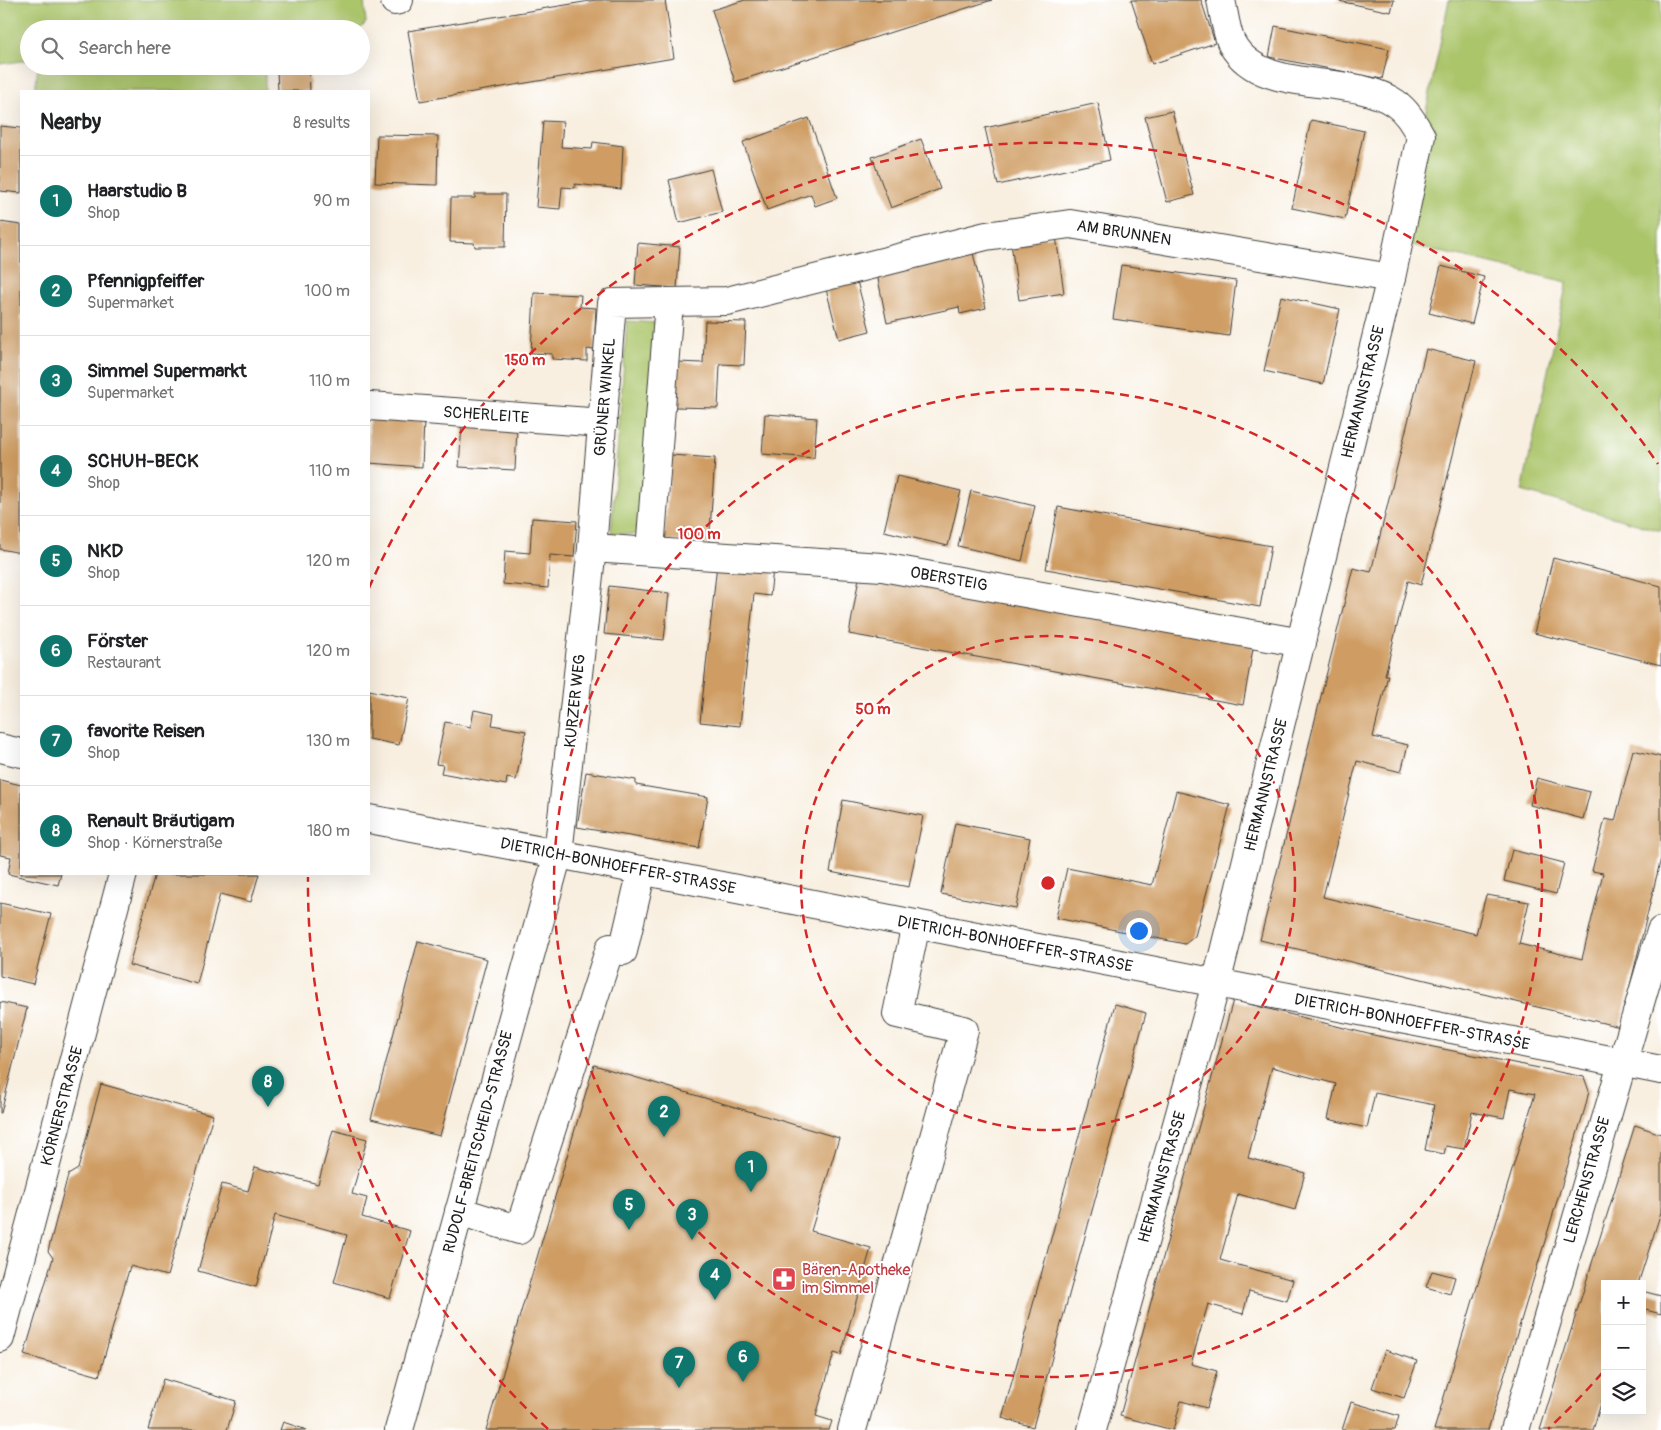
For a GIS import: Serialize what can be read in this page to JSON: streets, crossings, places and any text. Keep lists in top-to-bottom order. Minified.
{"streets":{"street":["AM BRUNNEN","HERMANNSTRASSE","GRÜNER WINKEL","SCHERLEITE","OBERSTEIG","KURZER WEG","DIETRICH-BONHOEFFER-STRASSE","KÖRNERSTRASSE","RUDOLF-BREITSCHEID-STRASSE","LERCHENSTRASSE"]},"crossings":[["AM BRUNNEN","HERMANNSTRASSE"],["AM BRUNNEN","GRÜNER WINKEL"],["HERMANNSTRASSE","OBERSTEIG"],["HERMANNSTRASSE","DIETRICH-BONHOEFFER-STRASSE"],["GRÜNER WINKEL","SCHERLEITE"],["GRÜNER WINKEL","OBERSTEIG"],["GRÜNER WINKEL","KURZER WEG"],["OBERSTEIG","KURZER WEG"],["KURZER WEG","DIETRICH-BONHOEFFER-STRASSE"],["KURZER WEG","RUDOLF-BREITSCHEID-STRASSE"],["DIETRICH-BONHOEFFER-STRASSE","RUDOLF-BREITSCHEID-STRASSE"],["DIETRICH-BONHOEFFER-STRASSE","LERCHENSTRASSE"]],"places":{"pharmacy":["Bären-Apotheke im Simmel"]},"page":{"search":"Search here","heading":["Nearby","8 results"],"list":[{"mark":"1","name":"Haarstudio B","note":"Shop","value":"90 m"},{"mark":"2","name":"Pfennigpfeiffer","note":"Supermarket","value":"100 m"},{"mark":"3","name":"Simmel Supermarkt","note":"Supermarket","value":"110 m"},{"mark":"4","name":"SCHUH-BECK","note":"Shop","value":"110 m"},{"mark":"5","name":"NKD","note":"Shop","value":"120 m"},{"mark":"6","name":"Förster","note":"Restaurant","value":"120 m"},{"mark":"7","name":"favorite Reisen","note":"Shop","value":"130 m"},{"mark":"8","name":"Renault Bräutigam","note":"Shop · Körnerstraße","value":"180 m"}],"pins":["8","2","1","5","3","4","6","7"],"map_buttons":["+","−"]},"rings":["150 m","100 m","50 m"]}
